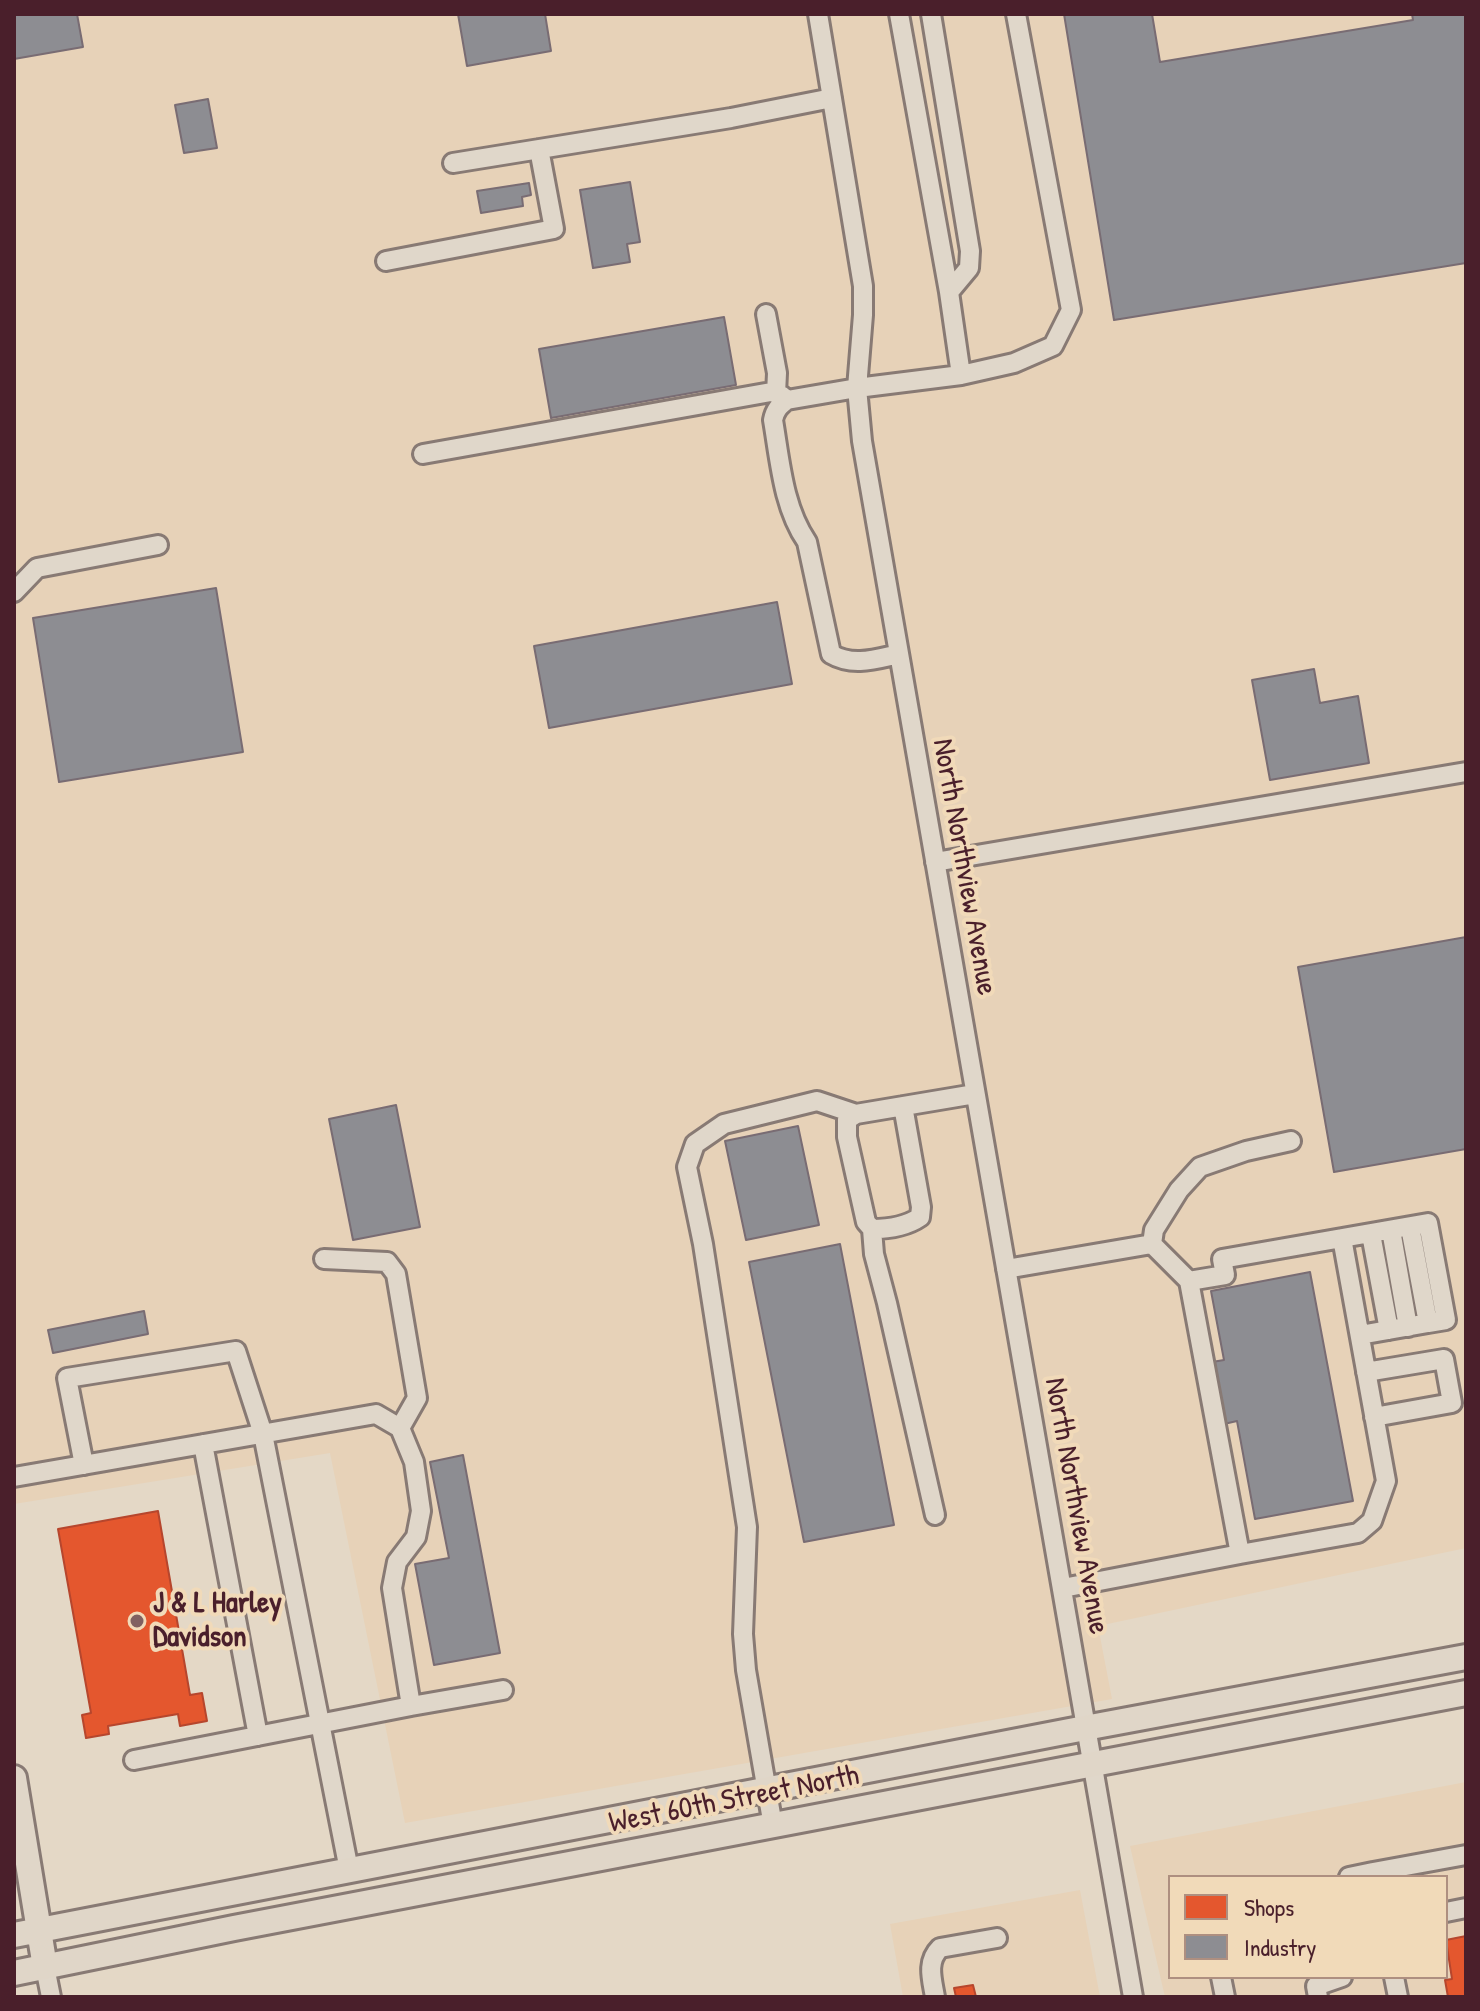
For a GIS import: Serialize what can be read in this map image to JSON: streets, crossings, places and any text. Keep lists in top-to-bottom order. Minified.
{"streets":{"main road":["West 60th Street North"],"street":["North Northview Avenue"]},"crossings":[["North Northview Avenue","West 60th Street North"]],"places":["J & L Harley Davidson"],"legend":["Shops","Industry"]}
